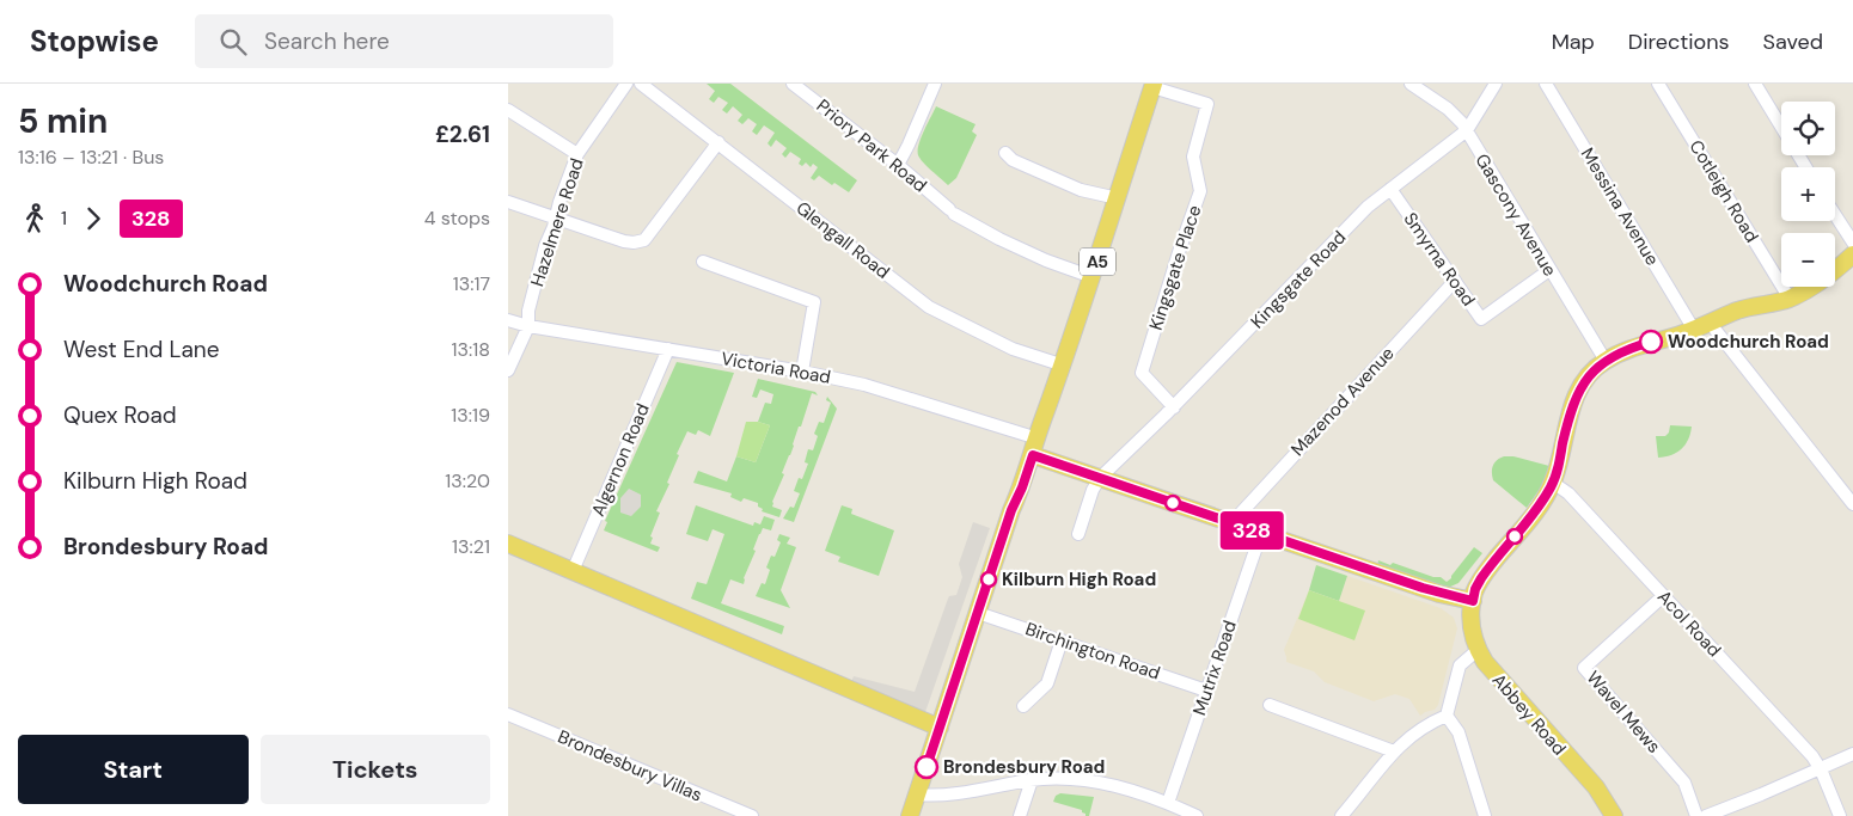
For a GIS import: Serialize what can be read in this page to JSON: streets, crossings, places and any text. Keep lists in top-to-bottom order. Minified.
{"streets":{"main road":["A5","Abbey Road"],"street":["Priory Park Road","Cotleigh Road","Messina Avenue","Gascony Avenue","Hazelmere Road","Glengall Road","Smyrna Road","Kingsgate Place","Kingsgate Road","Victoria Road","Mazenod Avenue","Algernon Road","Acol Road","Birchington Road","Mutrix Road","Wavel Mews","Brondesbury Villas"]},"crossings":[["Priory Park Road","A5"],["Gascony Avenue","Smyrna Road"],["Gascony Avenue","Kingsgate Road"],["Hazelmere Road","Victoria Road"],["Glengall Road","A5"],["Smyrna Road","Kingsgate Road"],["Smyrna Road","Mazenod Avenue"],["A5","Kingsgate Place"],["A5","Victoria Road"],["A5","Birchington Road"],["Kingsgate Place","Kingsgate Road"],["Victoria Road","Algernon Road"],["Acol Road","Wavel Mews"],["Birchington Road","Mutrix Road"]],"places":["Woodchurch Road","Kilburn High Road","Brondesbury Road"],"lines":["bus line 328"],"page":{"header":"Stopwise","search":"Search here","nav":["Map","Directions","Saved"],"heading":["5 min","13:16 – 13:21 · Bus","£2.61"],"on_map":"328","map_buttons":["+","−"],"legs":["1","328","4 stops"],"list":[{"name":"Woodchurch Road","value":"13:17"},{"name":"West End Lane","value":"13:18"},{"name":"Quex Road","value":"13:19"},{"name":"Kilburn High Road","value":"13:20"},{"name":"Brondesbury Road","value":"13:21"}],"buttons":["Start","Tickets"]}}
